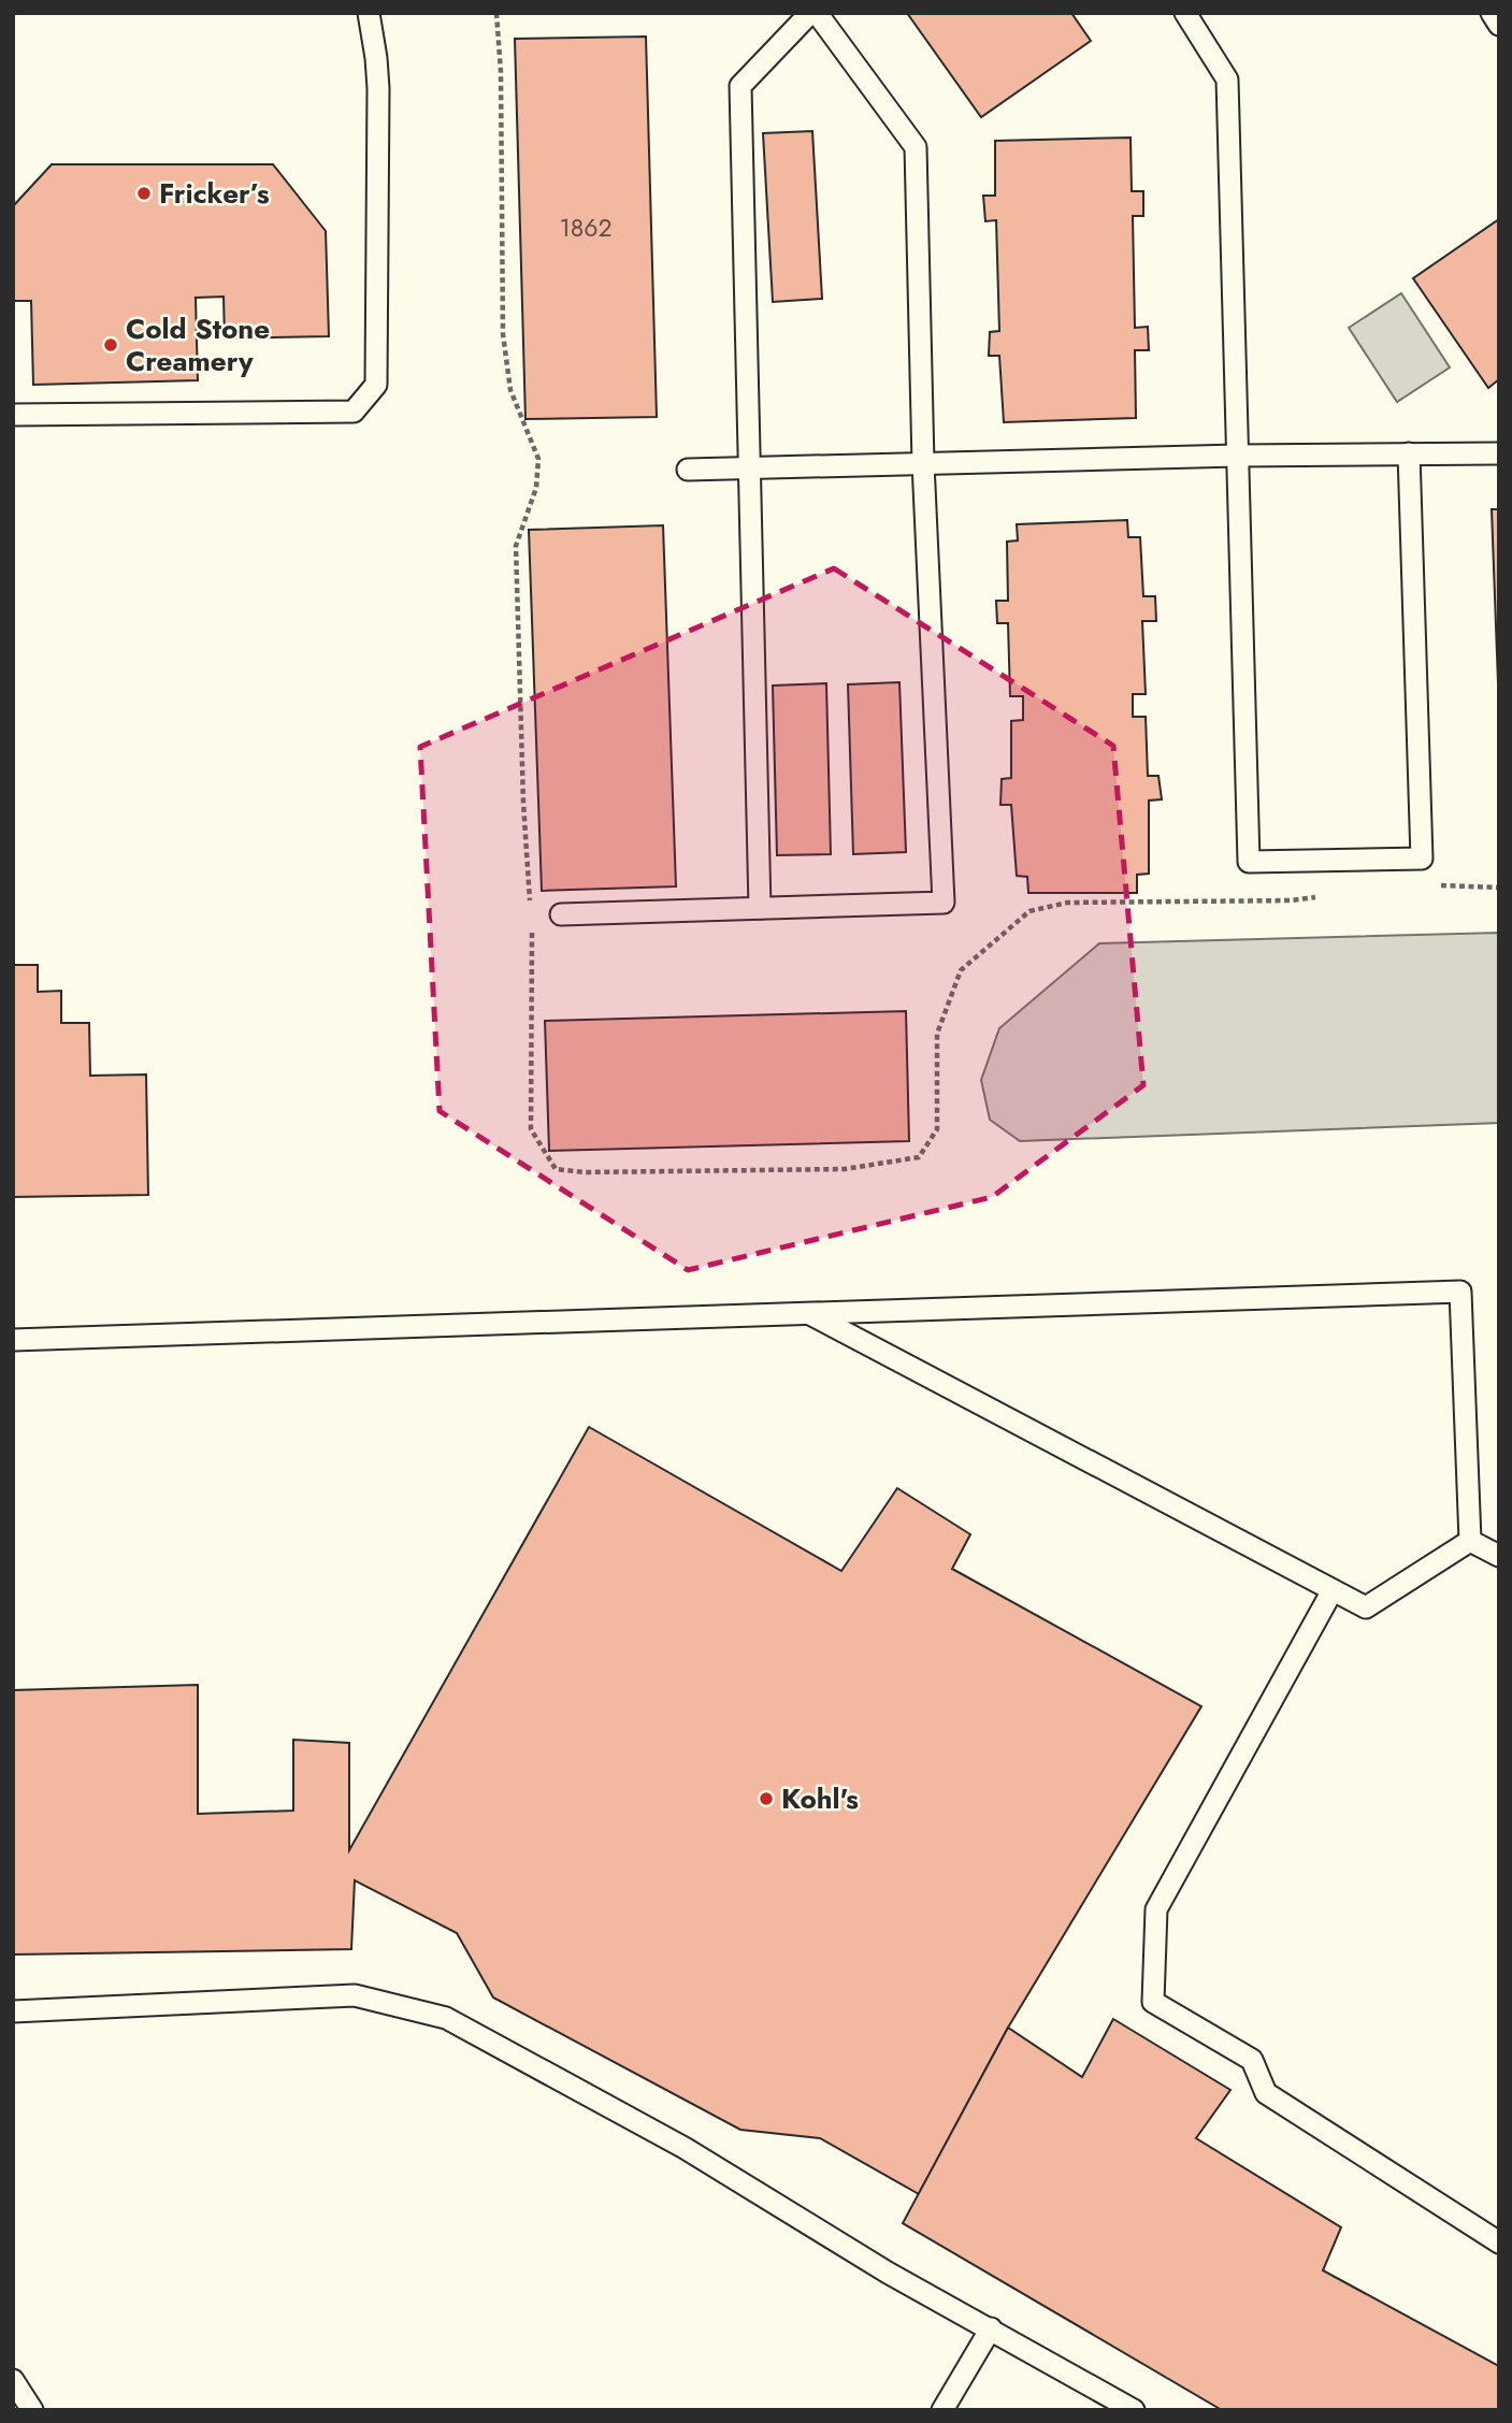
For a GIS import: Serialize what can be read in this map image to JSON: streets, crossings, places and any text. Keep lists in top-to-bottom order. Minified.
{"places":["Fricker’s","Cold Stone Creamery","Kohl's"],"house_numbers":["1862"]}
